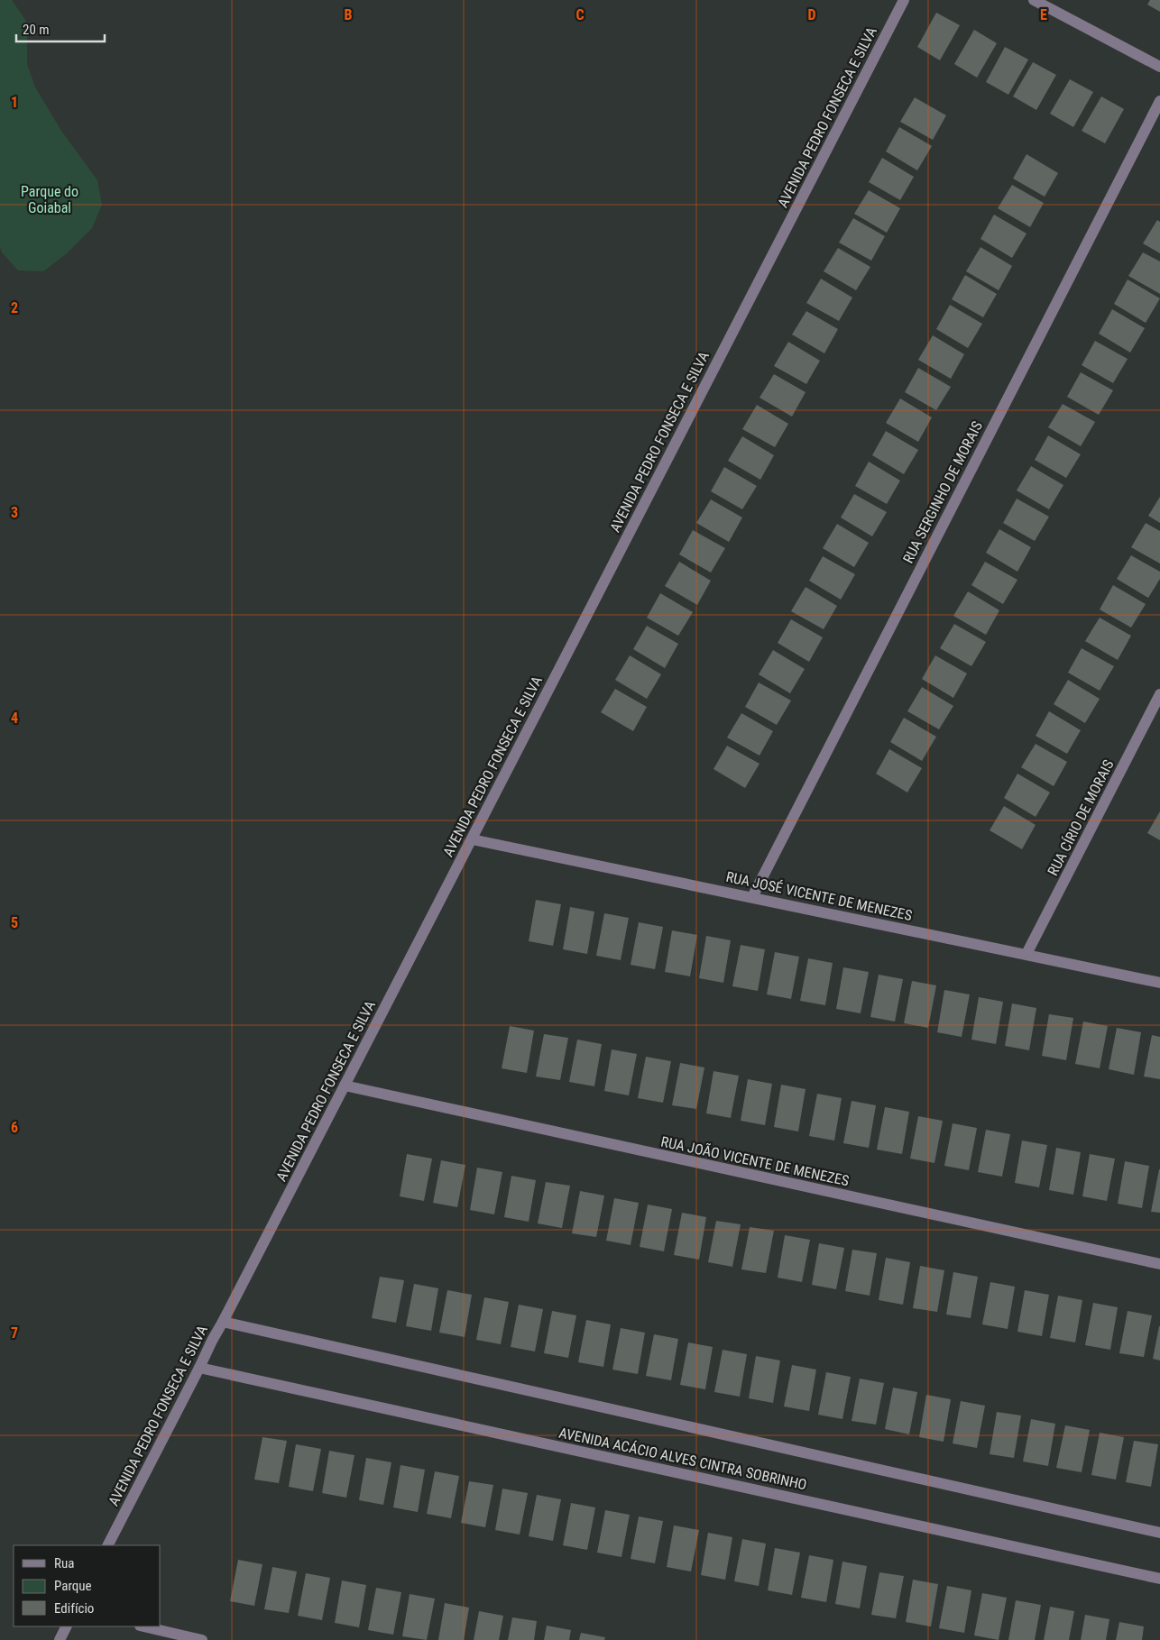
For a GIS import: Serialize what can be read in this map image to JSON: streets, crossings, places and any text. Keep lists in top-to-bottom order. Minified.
{"streets":{"street":["AVENIDA PEDRO FONSECA E SILVA","RUA SERGINHO DE MORAIS","RUA CÍRIO DE MORAIS","RUA JOSÉ VICENTE DE MENEZES","RUA JOÃO VICENTE DE MENEZES","AVENIDA ACÁCIO ALVES CINTRA SOBRINHO"]},"crossings":[["AVENIDA PEDRO FONSECA E SILVA","RUA JOSÉ VICENTE DE MENEZES"],["AVENIDA PEDRO FONSECA E SILVA","RUA JOÃO VICENTE DE MENEZES"],["AVENIDA PEDRO FONSECA E SILVA","AVENIDA ACÁCIO ALVES CINTRA SOBRINHO"],["RUA SERGINHO DE MORAIS","RUA JOSÉ VICENTE DE MENEZES"],["RUA CÍRIO DE MORAIS","RUA JOSÉ VICENTE DE MENEZES"]],"parks":["Parque do Goiabal"],"legend":["Rua","Parque","Edifício"],"scale_bar":"20 m","grid":{"columns":["B","C","D","E"],"rows":["1","2","3","4","5","6","7"]}}
